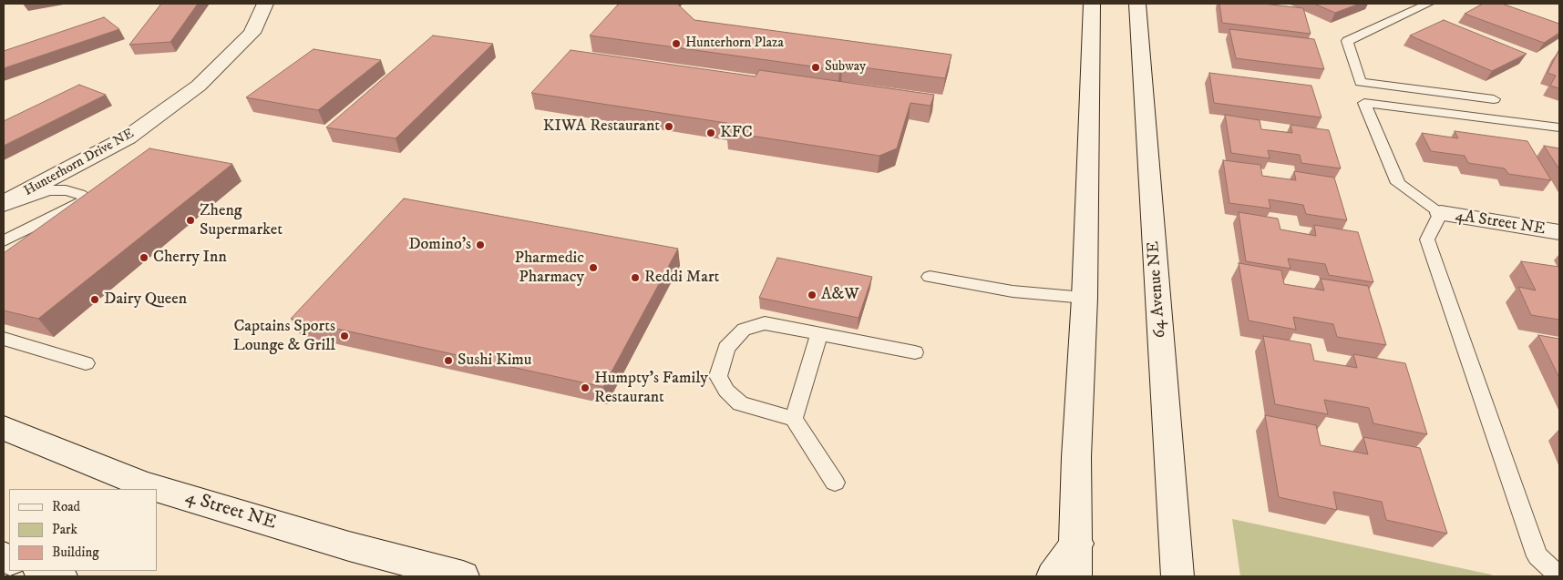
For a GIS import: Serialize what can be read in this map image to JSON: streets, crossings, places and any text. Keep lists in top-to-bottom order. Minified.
{"streets":{"main road":["Hunterhorn Drive NE","4A Street NE","64 Avenue NE","4 Street NE"]},"places":["Hunterhorn Plaza","Subway","KIWA Restaurant","KFC","Zheng Supermarket","Domino's","Cherry Inn","Pharmedic Pharmacy","Reddi Mart","A&W","Dairy Queen","Captains Sports Lounge & Grill","Sushi Kimu","Humpty's Family Restaurant"],"legend":["Road","Park","Building"]}
